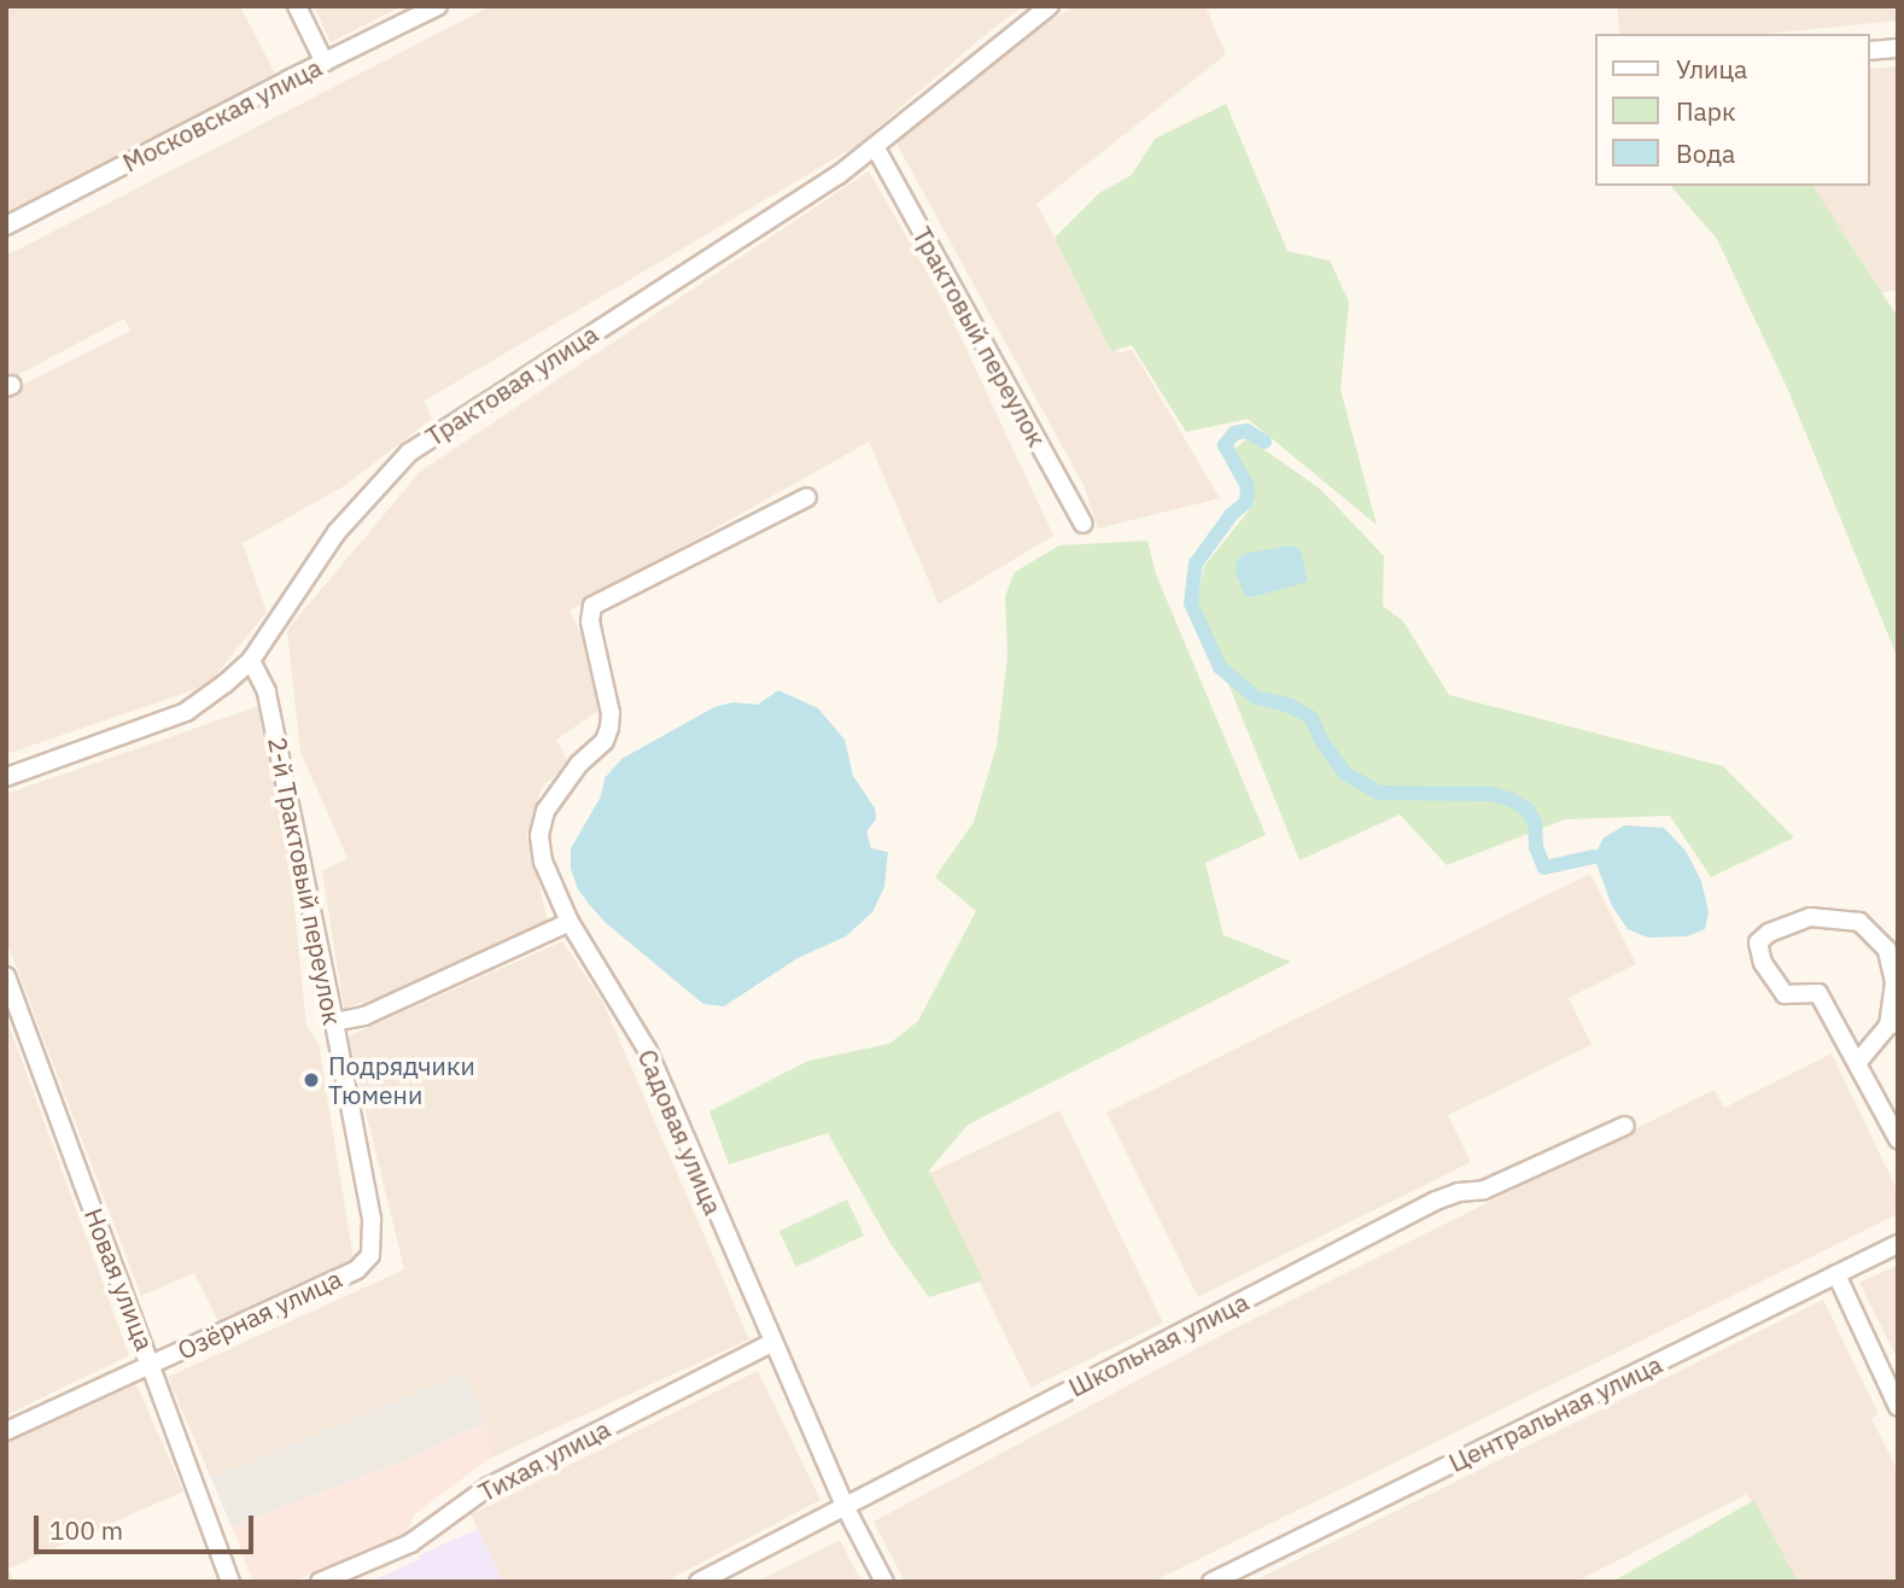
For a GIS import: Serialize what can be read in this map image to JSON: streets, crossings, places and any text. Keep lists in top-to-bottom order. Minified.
{"streets":{"street":["Московская улица","Трактовый переулок","Трактовая улица","2-й Трактовый переулок","Садовая улица","Новая улица","Озёрная улица","Школьная улица","Центральная улица","Тихая улица"]},"crossings":[["Трактовый переулок","Трактовая улица"],["Трактовая улица","2-й Трактовый переулок"],["2-й Трактовый переулок","Озёрная улица"],["Садовая улица","Школьная улица"],["Садовая улица","Тихая улица"],["Новая улица","Озёрная улица"]],"places":["Подрядчики Тюмени"],"legend":["Улица","Парк","Вода"],"scale_bar":"100 m"}
